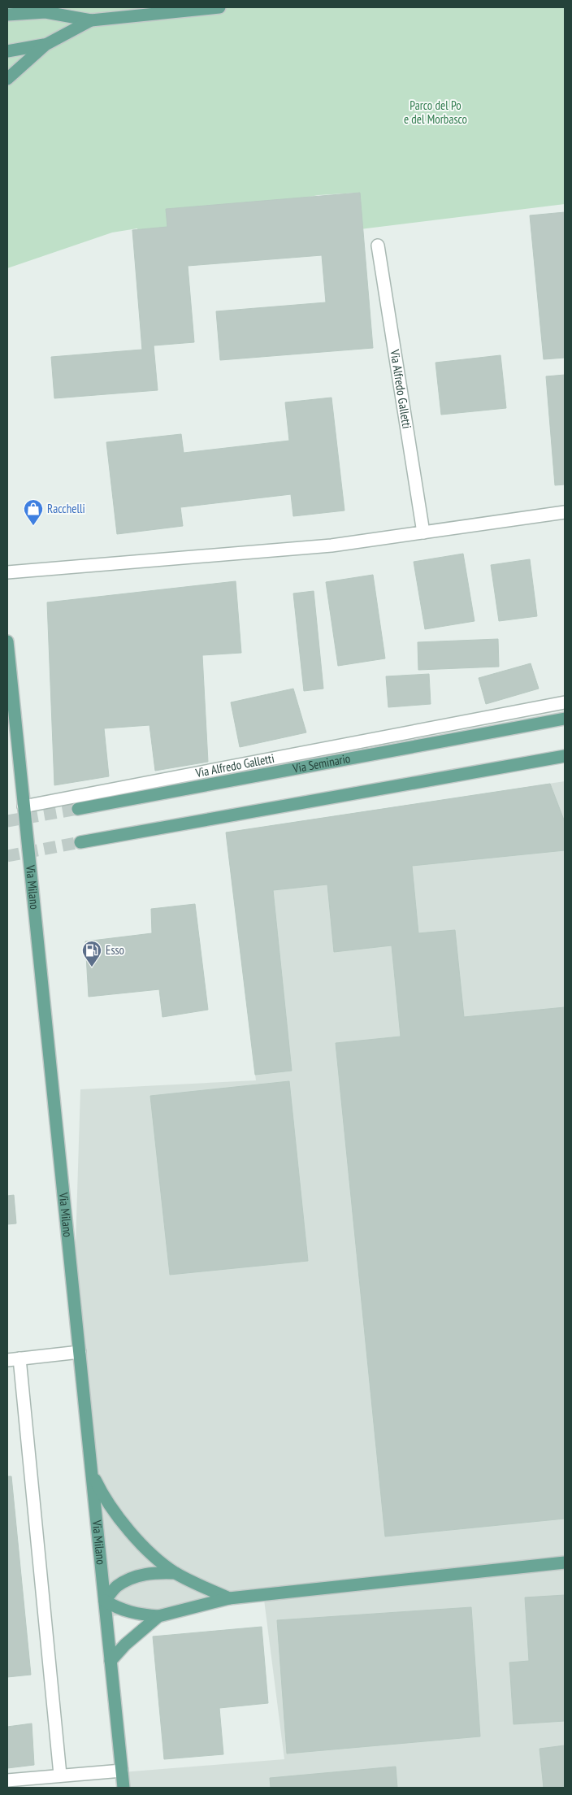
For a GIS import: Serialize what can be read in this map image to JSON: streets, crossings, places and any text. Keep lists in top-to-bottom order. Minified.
{"streets":{"main road":["Via Seminario","Via Milano"],"street":["Via Alfredo Galletti"]},"crossings":[["Via Alfredo Galletti","Via Milano"]],"parks":["Parco del Po e del Morbasco"],"places":{"shop":["Racchelli"],"fuel station":["Esso"]}}
